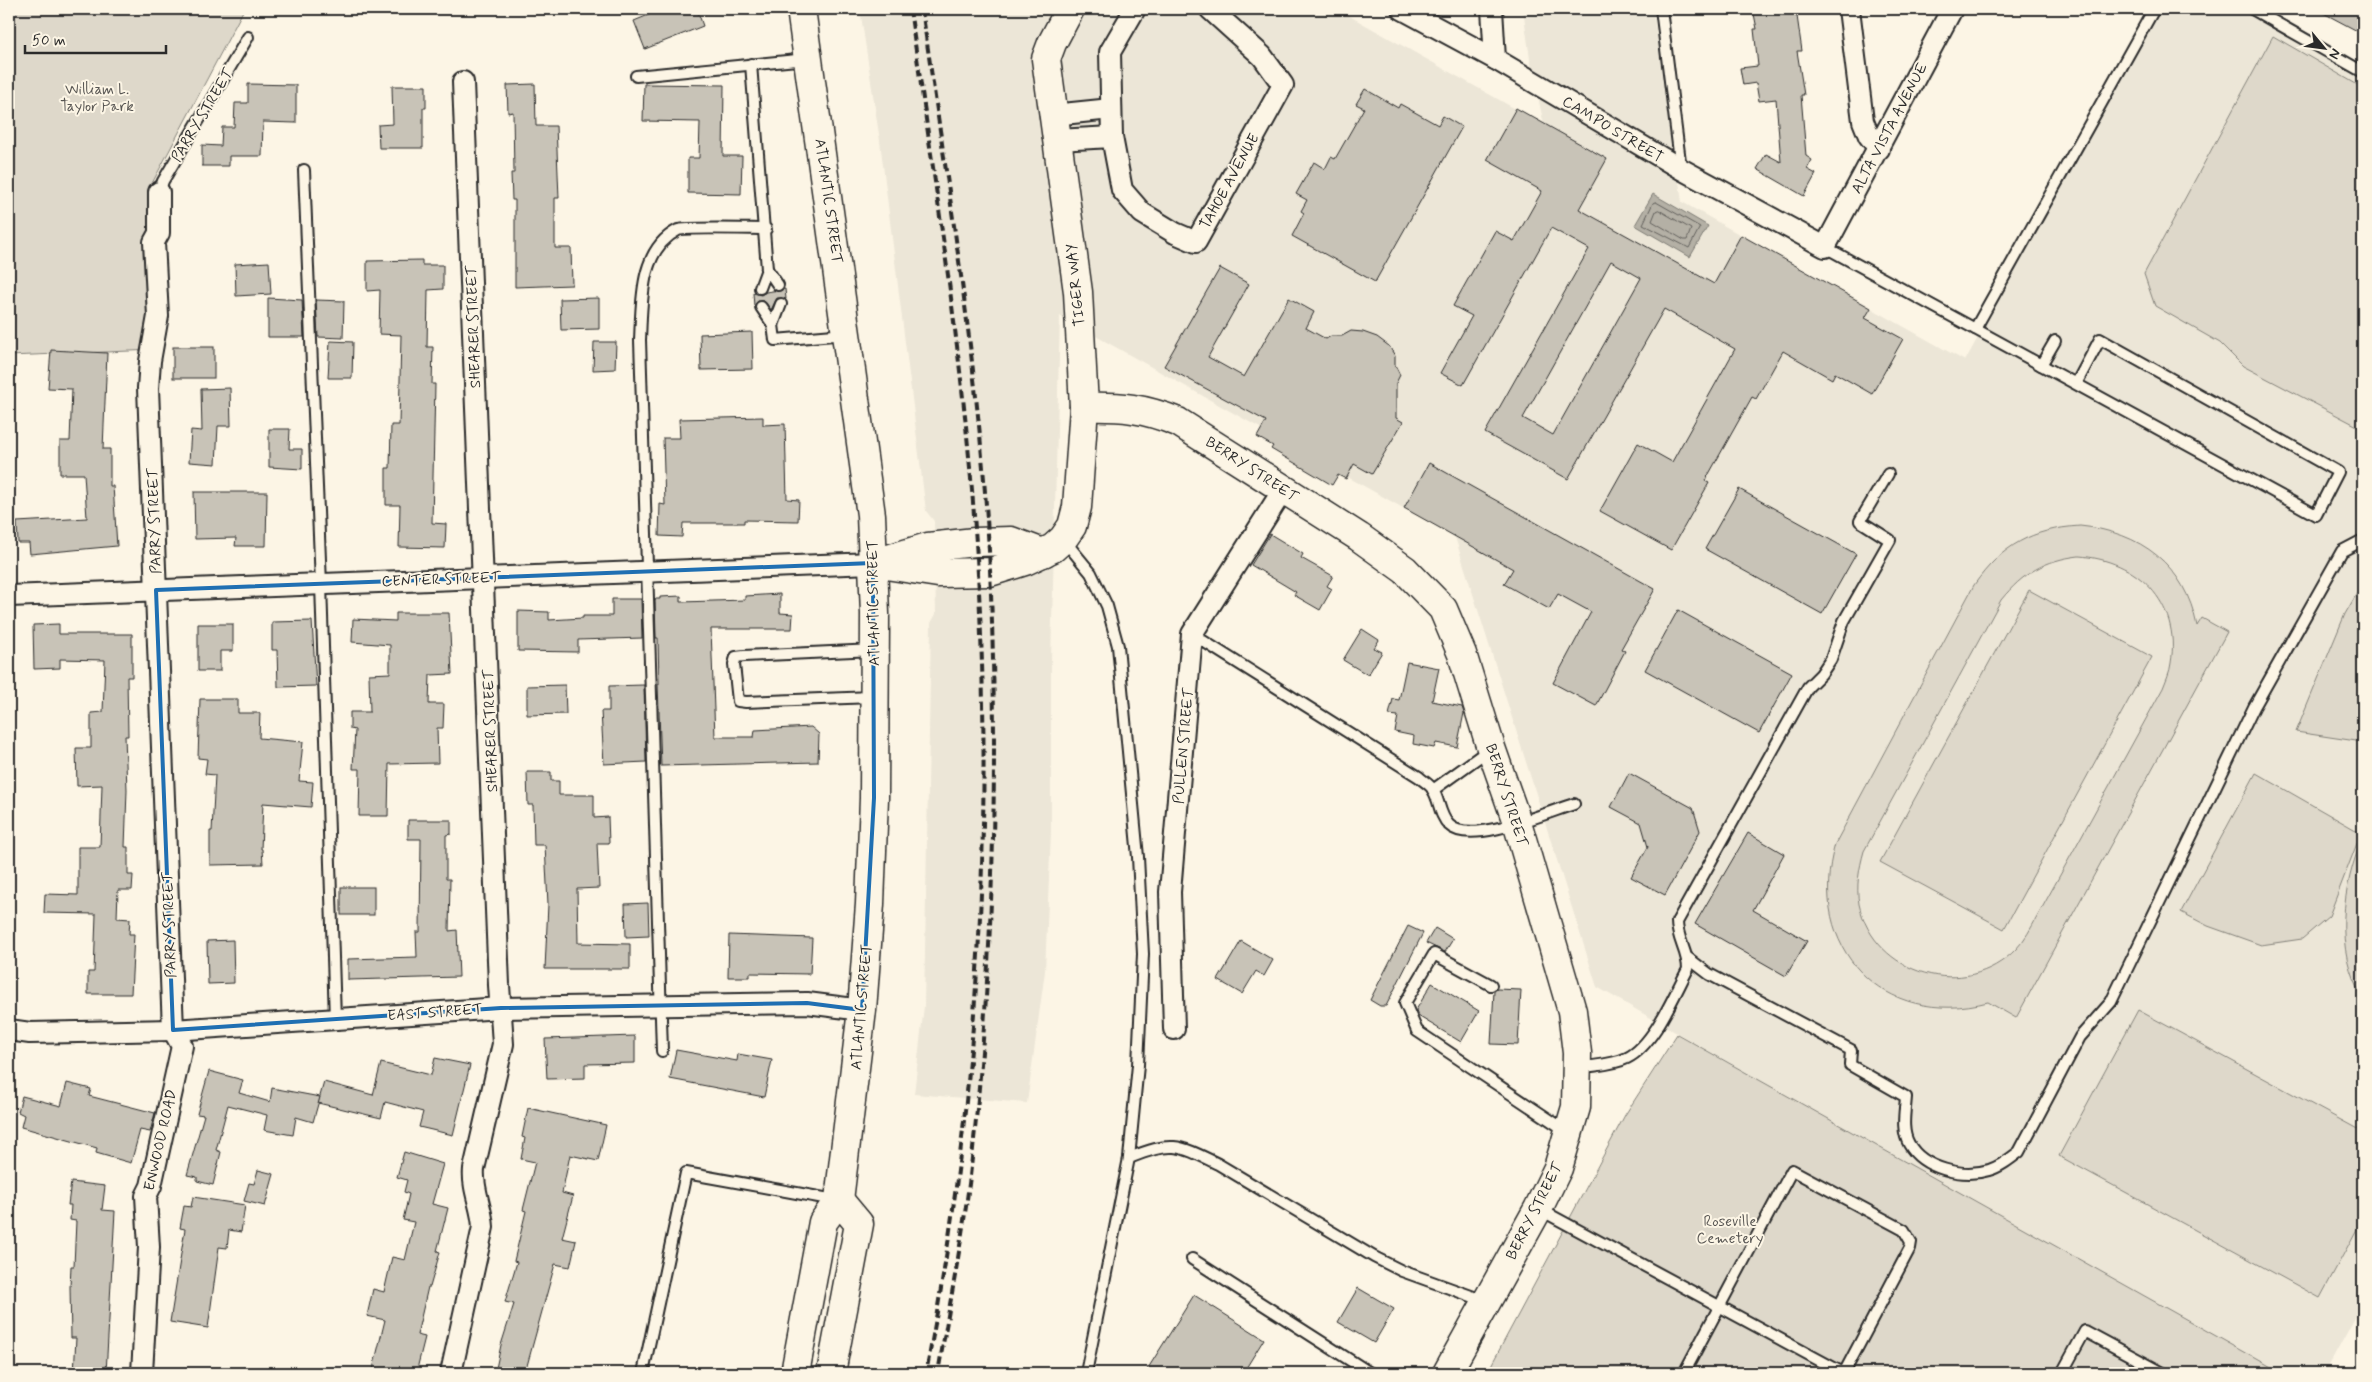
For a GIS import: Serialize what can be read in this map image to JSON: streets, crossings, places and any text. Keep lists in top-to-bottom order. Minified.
{"streets":{"street":["PARRY STREET","ALTA VISTA AVENUE","CAMPO STREET","TAHOE AVENUE","ATLANTIC STREET","TIGER WAY","SHEARER STREET","BERRY STREET","CENTER STREET","PULLEN STREET","EAST STREET","ENWOOD ROAD"]},"crossings":[["PARRY STREET","CENTER STREET"],["PARRY STREET","EAST STREET"],["PARRY STREET","ENWOOD ROAD"],["ALTA VISTA AVENUE","CAMPO STREET"],["ATLANTIC STREET","CENTER STREET"],["ATLANTIC STREET","EAST STREET"],["TIGER WAY","BERRY STREET"],["SHEARER STREET","CENTER STREET"],["SHEARER STREET","EAST STREET"],["BERRY STREET","PULLEN STREET"],["EAST STREET","ENWOOD ROAD"]],"parks":["William L. Taylor Park","Roseville Cemetery"],"scale_bar":"50 m","north":"bottom right"}
